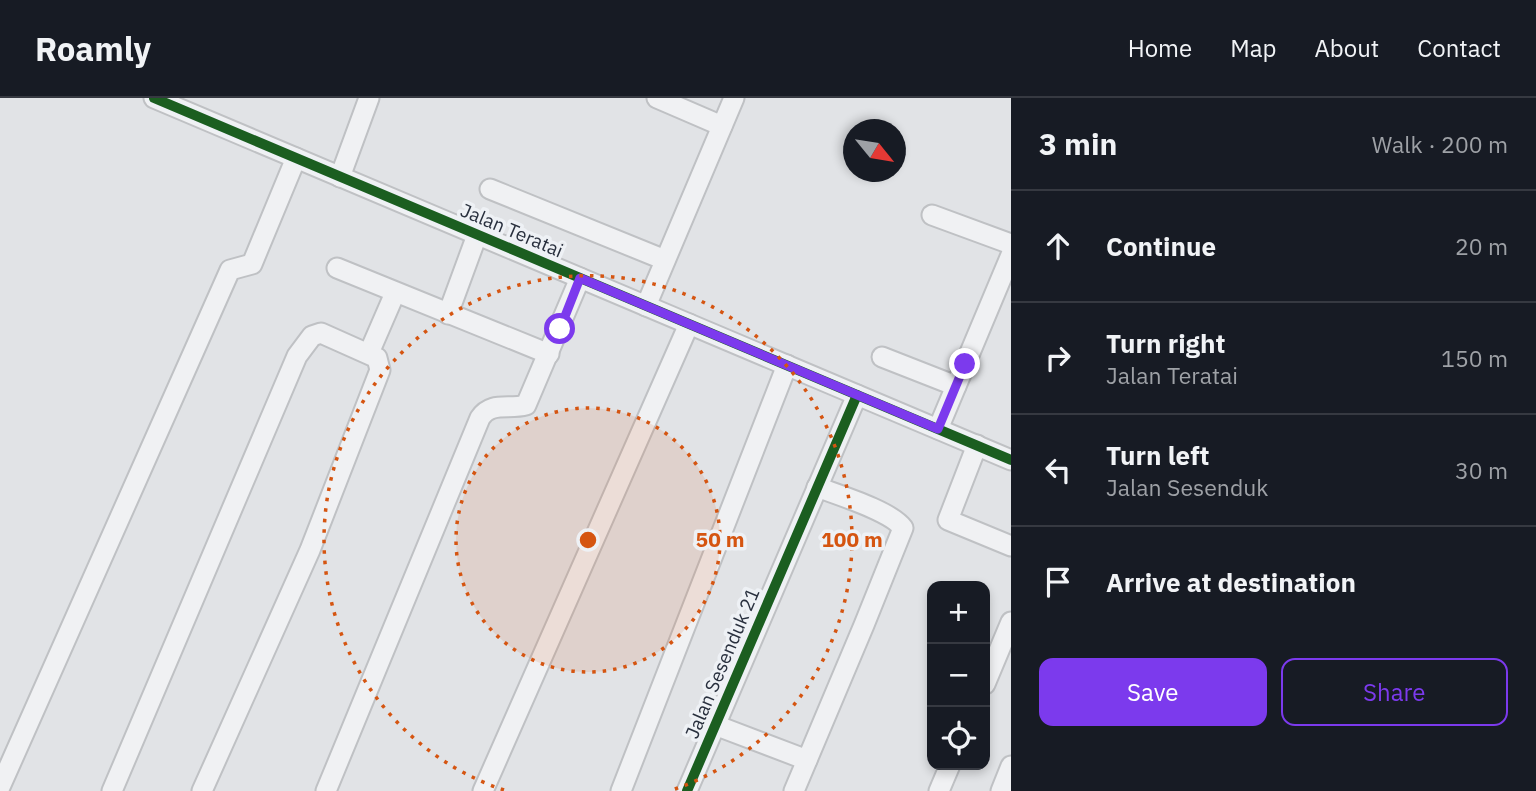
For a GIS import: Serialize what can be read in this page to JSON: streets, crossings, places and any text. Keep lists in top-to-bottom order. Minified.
{"streets":{"street":["Jalan Teratai","Jalan Sesenduk 21"]},"crossings":[["Jalan Teratai","Jalan Sesenduk 21"]],"north":"bottom right","page":{"header":"Roamly","nav":["Home","Map","About","Contact"],"heading":["3 min","Walk · 200 m"],"list":[["Continue","20 m"],["Turn right","Jalan Teratai","150 m"],["Turn left","Jalan Sesenduk","30 m"],"Arrive at destination"],"map_buttons":["+","−"],"buttons":["Save","Share"]},"rings":["50 m","100 m"]}
